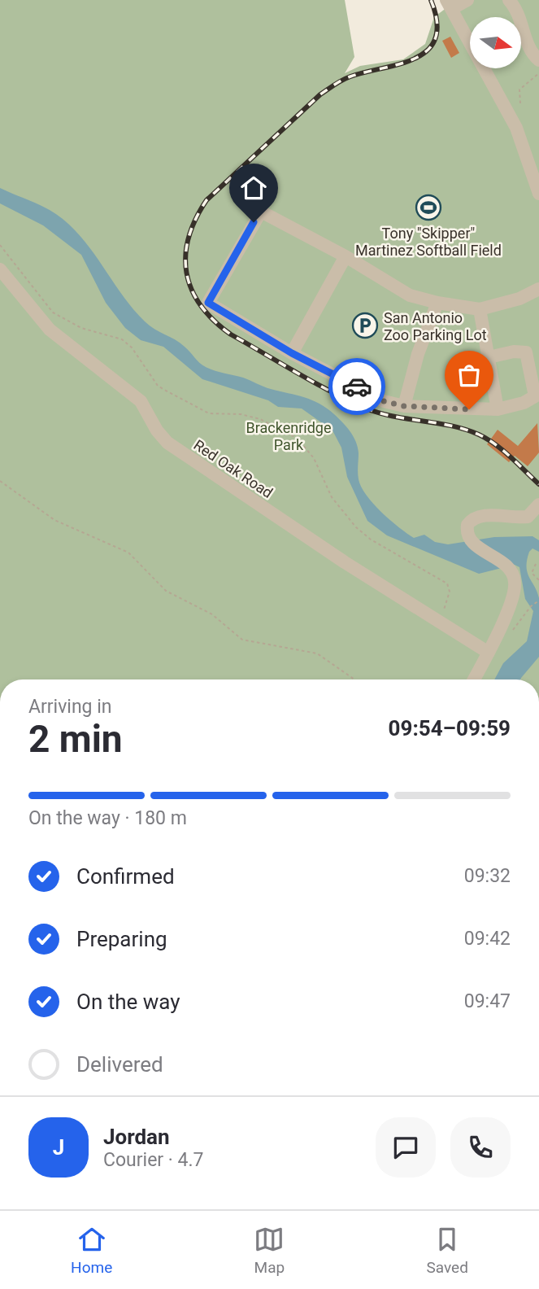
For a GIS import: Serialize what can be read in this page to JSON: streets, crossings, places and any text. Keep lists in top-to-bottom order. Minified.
{"streets":{"street":["Red Oak Road"]},"parks":["Brackenridge Park"],"places":{"sports":["Tony \"Skipper\" Martinez Softball Field"],"parking":["San Antonio Zoo Parking Lot"]},"north":"right","page":{"heading":["2 min","Arriving in","09:54–09:59"],"panel":["Jordan","Courier · 4.7"],"bar":"On the way · 180 m","list":[["Confirmed","09:32"],["Preparing","09:42"],["On the way","09:47"],"Delivered"],"round":"J","tabs":["Home","Map","Saved"]}}
